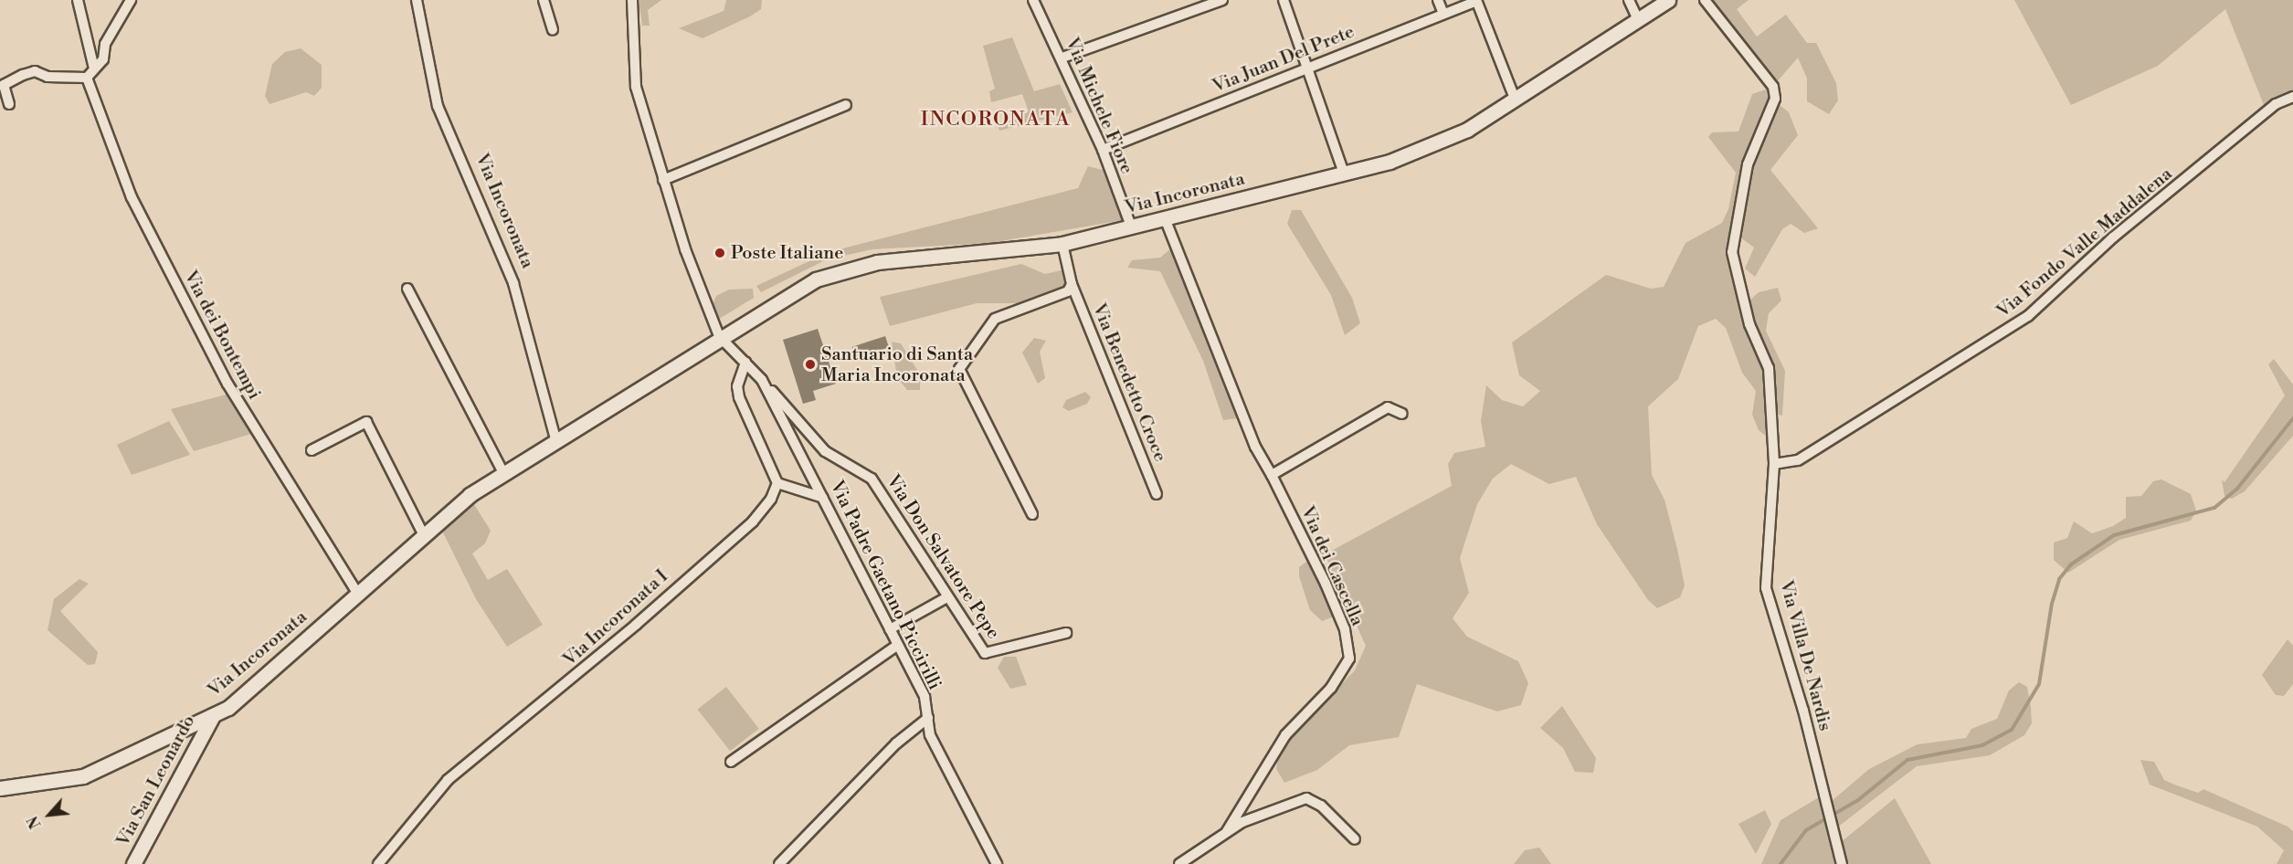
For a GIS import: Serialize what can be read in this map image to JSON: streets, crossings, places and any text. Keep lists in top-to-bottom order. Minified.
{"streets":{"main road":["Via Incoronata","Via San Leonardo"],"street":["Via Juan Del Prete","Via Michele Fiore","Via Fondo Valle Maddalena","Via dei Bontempi","Via Benedetto Croce","Via Don Salvatore Pepe","Via dei Cascella","Via Padre Gaetano Piccirilli","Via Incoronata I","Via Villa De Nardis"]},"crossings":[["Via Juan Del Prete","Via Michele Fiore"],["Via Michele Fiore","Via Incoronata"],["Via Incoronata","Via dei Bontempi"],["Via Incoronata","Via Benedetto Croce"],["Via Incoronata","Via dei Cascella"],["Via Incoronata","Via Padre Gaetano Piccirilli"],["Via Incoronata","Via San Leonardo"],["Via Fondo Valle Maddalena","Via Villa De Nardis"],["Via Don Salvatore Pepe","Via Padre Gaetano Piccirilli"]],"districts":["INCORONATA"],"places":["Poste Italiane","Santuario di Santa Maria Incoronata"],"north":"bottom left"}
